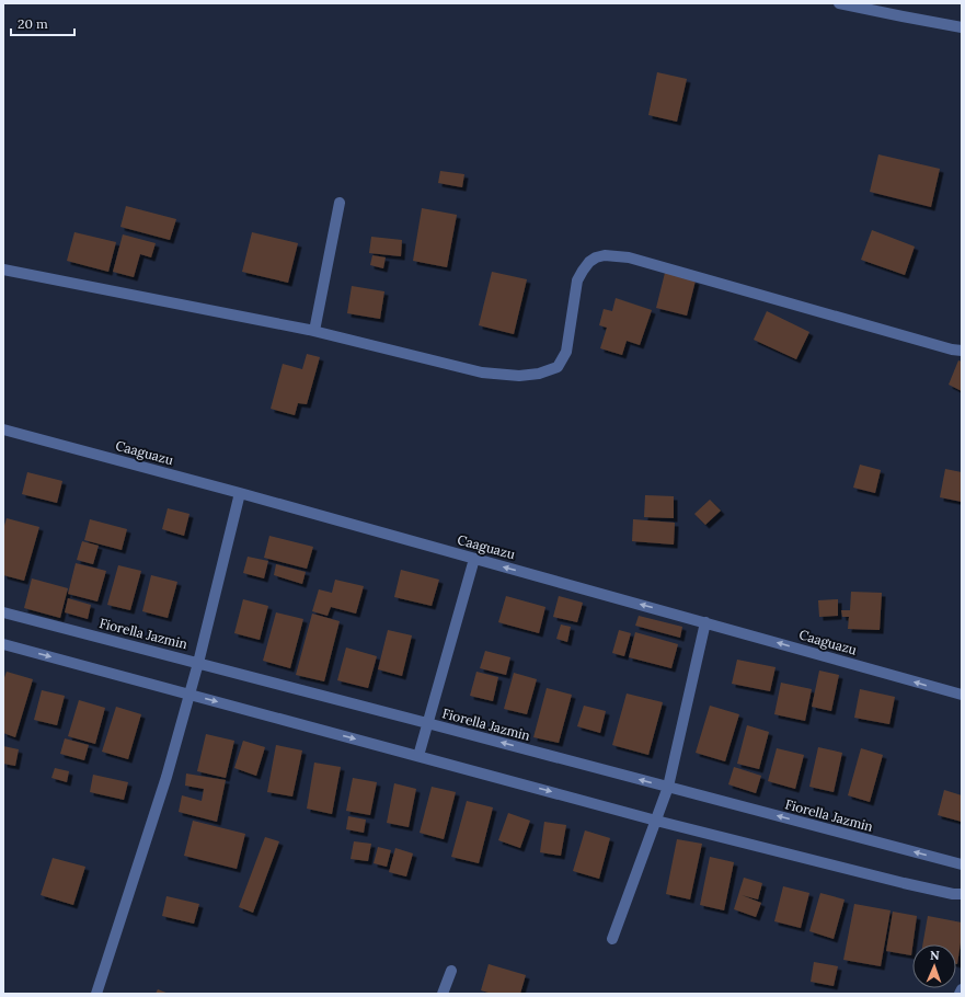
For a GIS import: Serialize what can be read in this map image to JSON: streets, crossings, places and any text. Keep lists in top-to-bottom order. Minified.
{"streets":{"street":["Caaguazu","Fiorella Jazmin"]},"one_way":["Caaguazu"],"scale_bar":"20 m","north":"top"}
